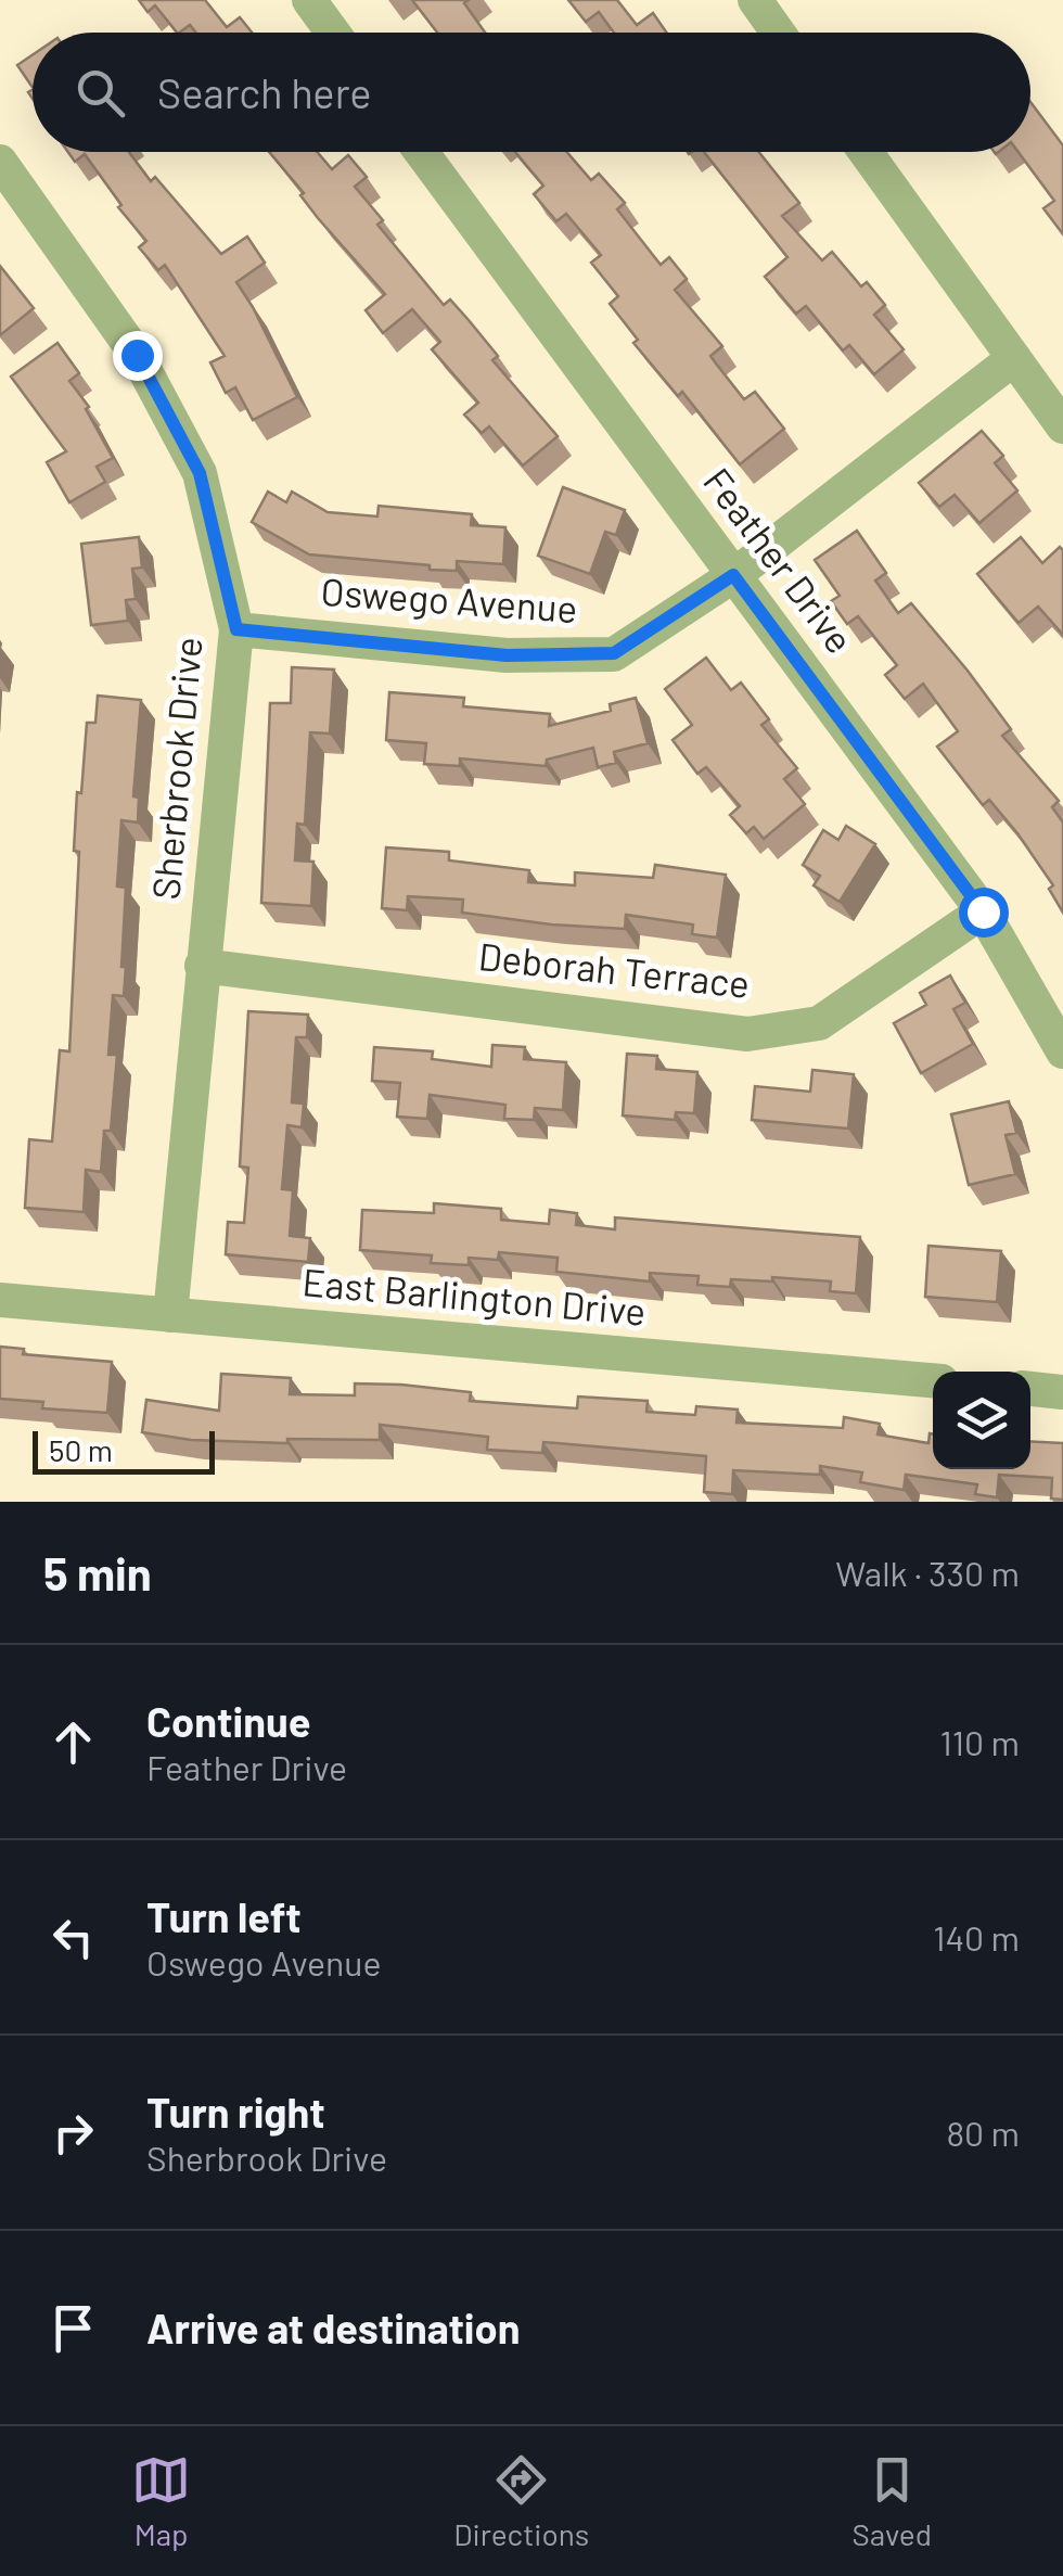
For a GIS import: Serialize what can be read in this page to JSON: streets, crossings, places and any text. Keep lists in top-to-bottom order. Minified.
{"streets":{"street":["Feather Drive","Oswego Avenue","Sherbrook Drive","Deborah Terrace","East Barlington Drive"]},"crossings":[["Feather Drive","Oswego Avenue"],["Feather Drive","Deborah Terrace"],["Oswego Avenue","Sherbrook Drive"],["Sherbrook Drive","Deborah Terrace"],["Sherbrook Drive","East Barlington Drive"]],"scale_bar":"50 m","page":{"search":"Search here","scale":"50 m","heading":["5 min","Walk · 330 m"],"list":[["Continue","Feather Drive","110 m"],["Turn left","Oswego Avenue","140 m"],["Turn right","Sherbrook Drive","80 m"],"Arrive at destination"],"nav":["Map","Directions","Saved"]}}
